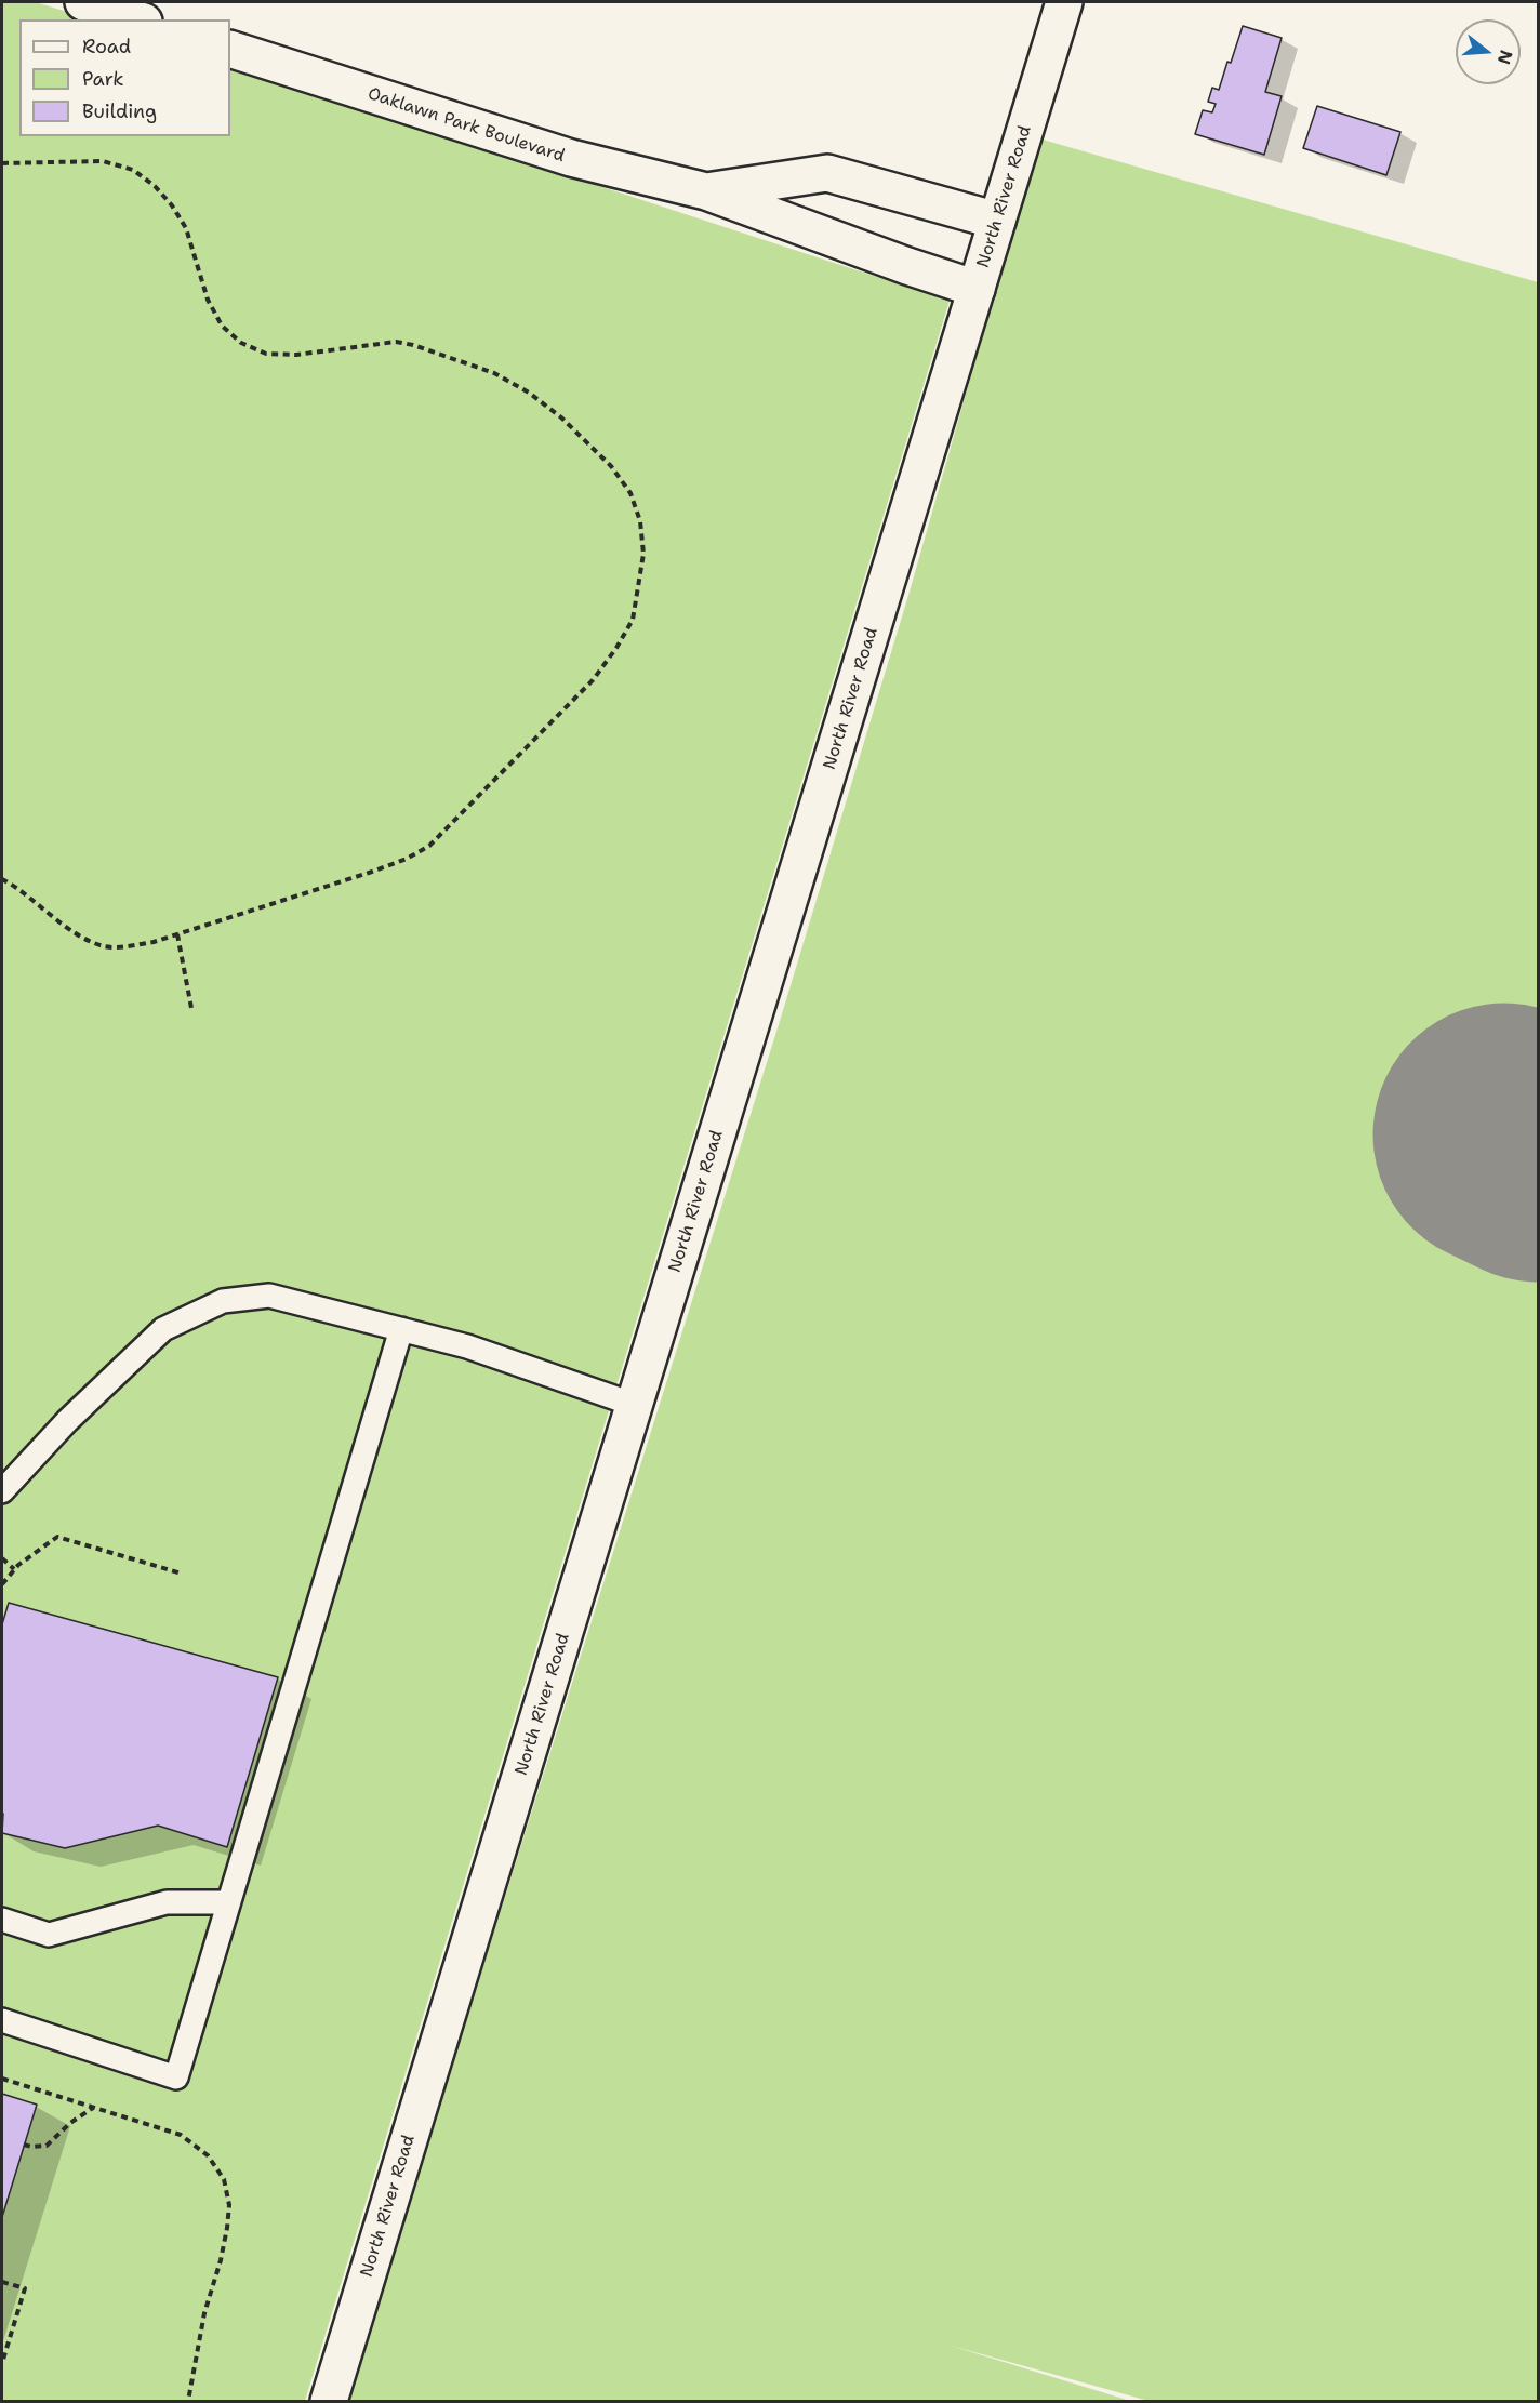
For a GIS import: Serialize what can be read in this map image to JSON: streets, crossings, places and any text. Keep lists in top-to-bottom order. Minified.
{"streets":{"street":["Oaklawn Park Boulevard","North River Road"]},"crossings":[["Oaklawn Park Boulevard","North River Road"]],"legend":["Road","Park","Building"],"north":"right"}
